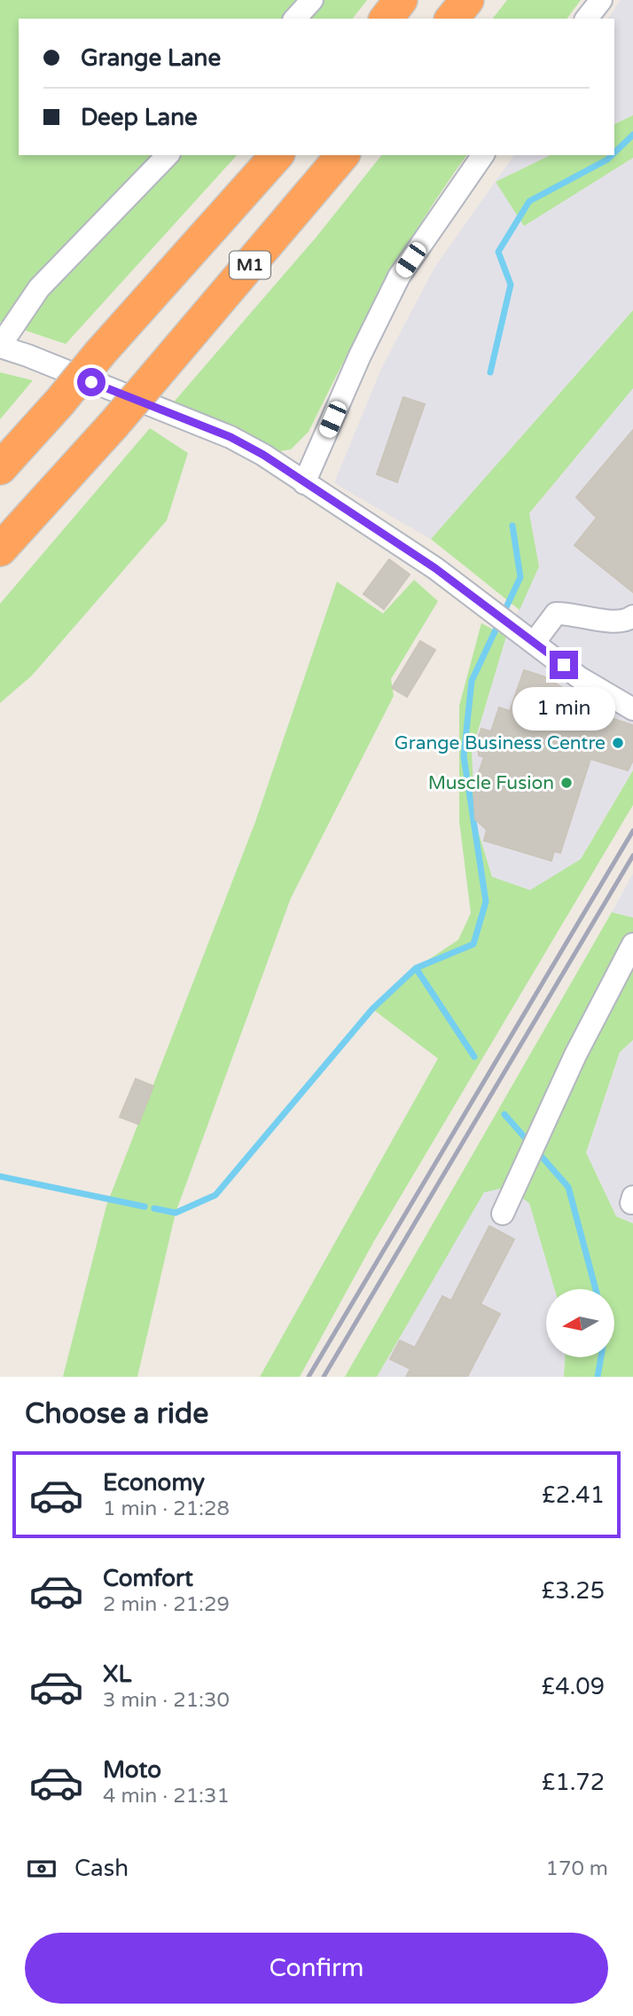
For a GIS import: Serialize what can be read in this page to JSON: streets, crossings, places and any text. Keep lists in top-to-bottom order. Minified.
{"streets":{"highway":["M1"]},"places":["Grange Business Centre","Muscle Fusion"],"north":"left","page":{"banner":["Grange Lane","Deep Lane"],"bubble":"1 min","heading":"Choose a ride","list":[{"name":"Economy","note":"1 min · 21:28","value":"£2.41"},{"name":"Comfort","note":"2 min · 21:29","value":"£3.25"},{"name":"XL","note":"3 min · 21:30","value":"£4.09"},{"name":"Moto","note":"4 min · 21:31","value":"£1.72"}],"pay":["Cash","170 m"],"buttons":"Confirm"}}
